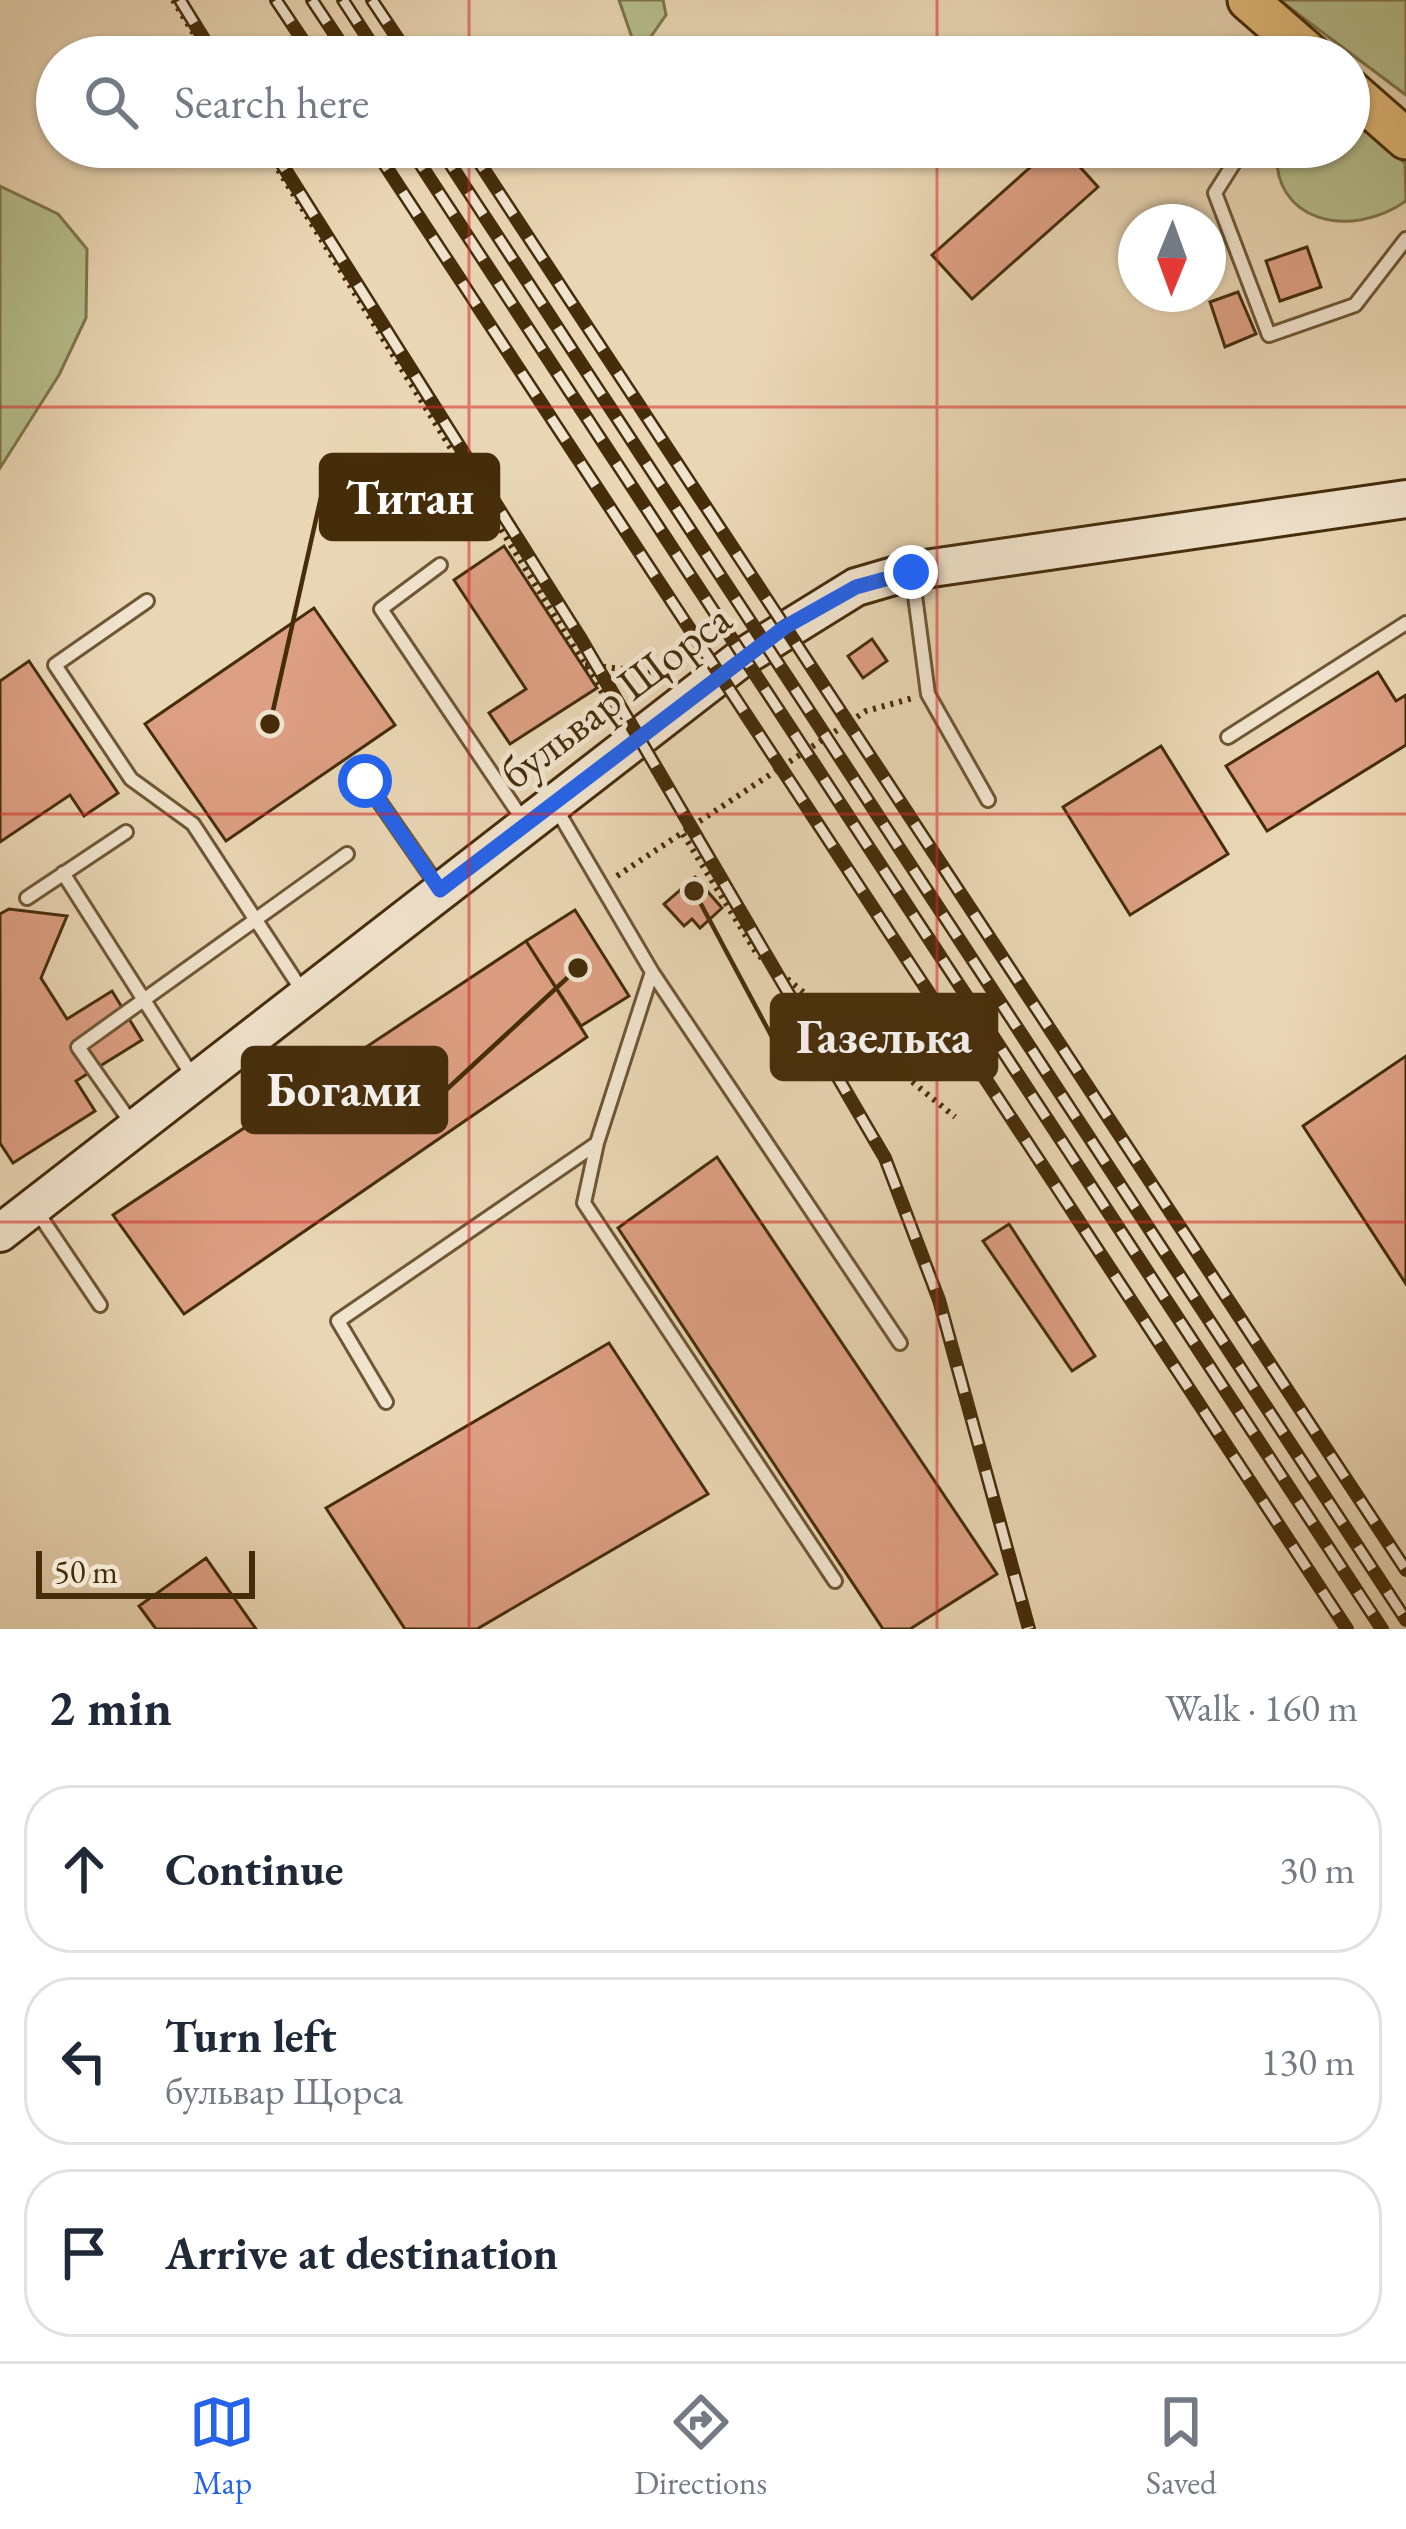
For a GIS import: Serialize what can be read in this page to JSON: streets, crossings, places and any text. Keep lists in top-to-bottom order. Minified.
{"streets":{"main road":["бульвар Щорса"]},"places":["Титан","Газелька","Богами"],"scale_bar":"50 m","north":"bottom","page":{"search":"Search here","scale":"50 m","heading":["2 min","Walk · 160 m"],"list":[["Continue","30 m"],["Turn left","бульвар Щорса","130 m"],"Arrive at destination"],"nav":["Map","Directions","Saved"]}}
